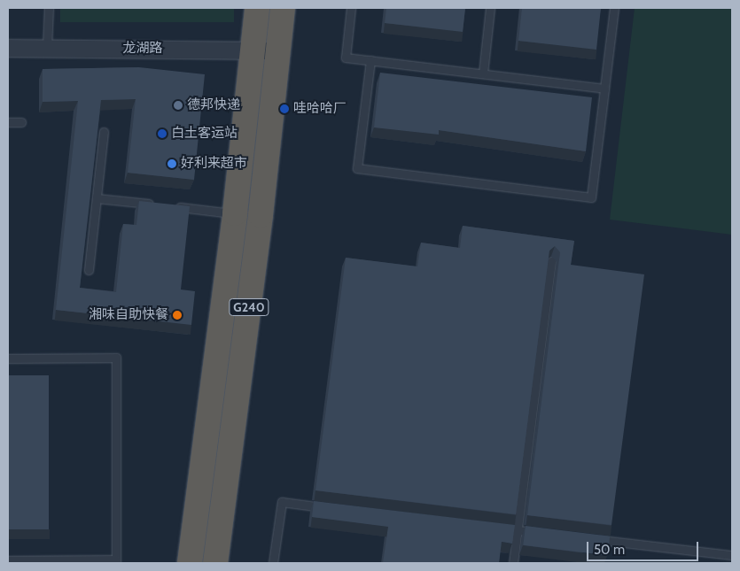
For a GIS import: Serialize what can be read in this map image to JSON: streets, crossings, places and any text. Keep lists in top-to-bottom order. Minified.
{"streets":{"highway":["G240"],"street":["龙湖路"]},"crossings":[["龙湖路","G240"]],"places":["德邦快递","哇哈哈厂","白土客运站","好利来超市","湘味自助快餐"],"scale_bar":"50 m"}
